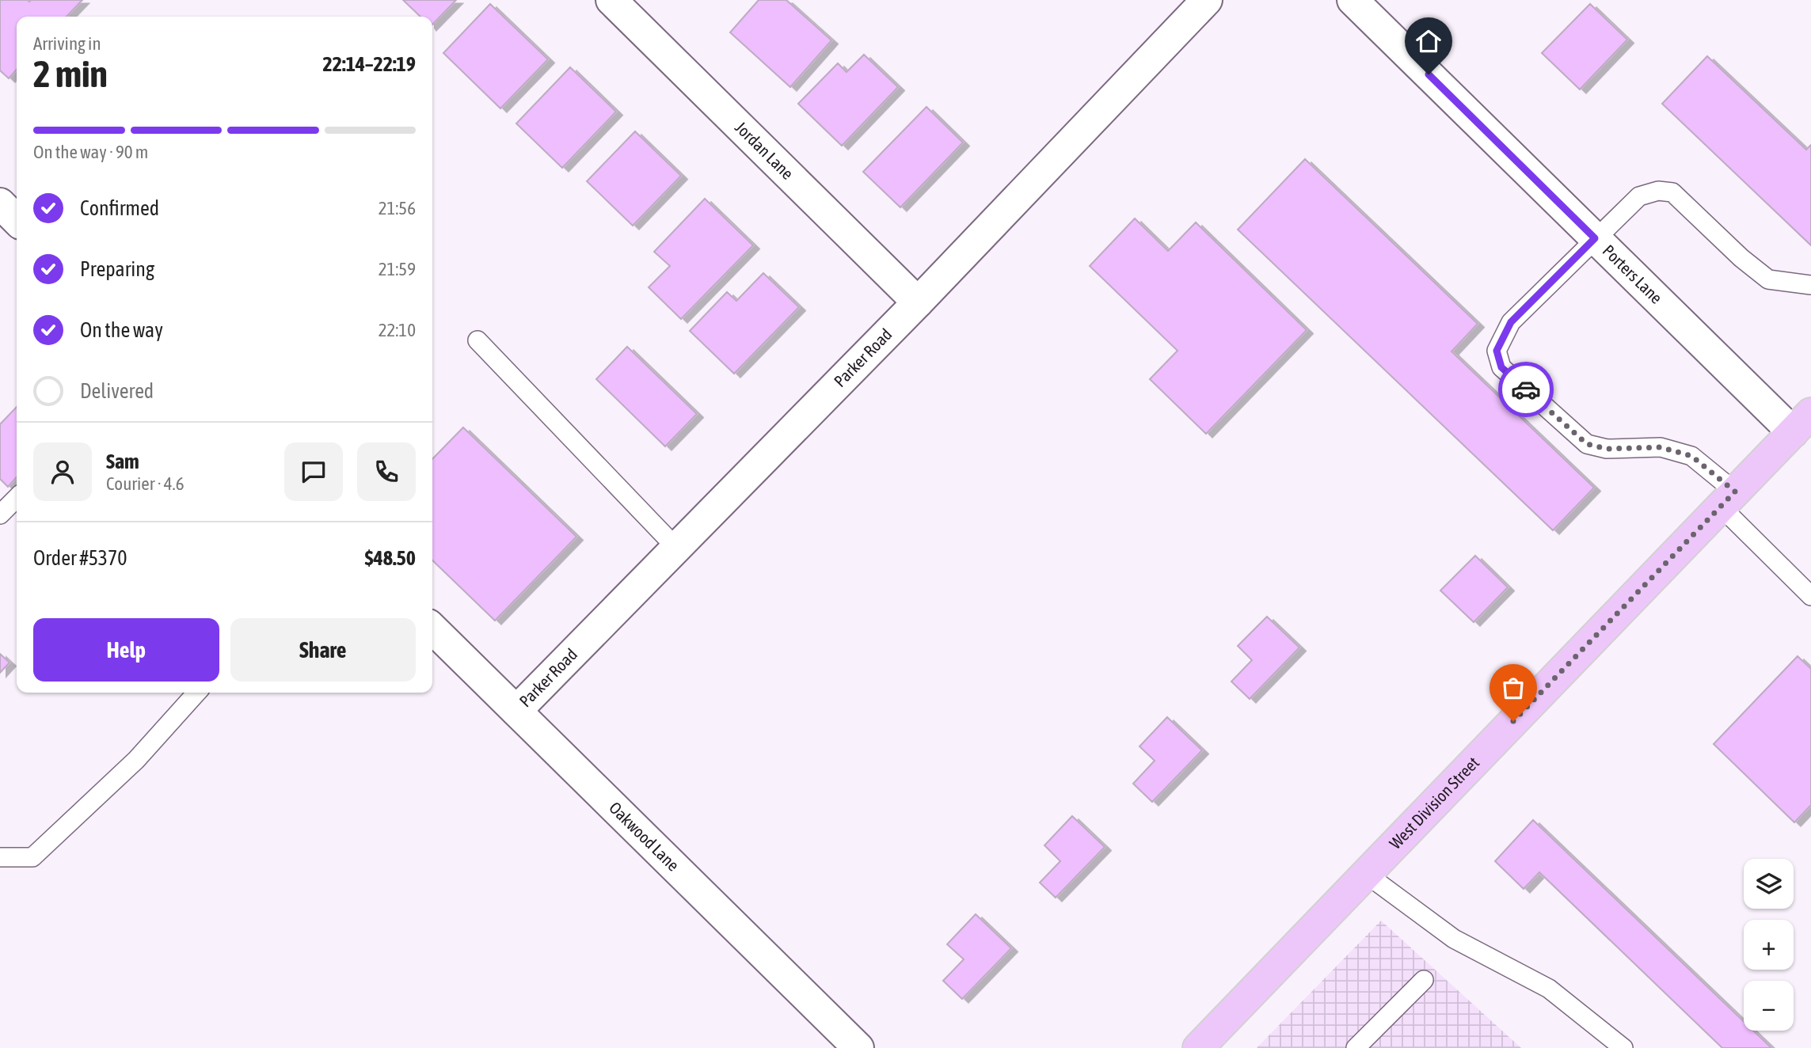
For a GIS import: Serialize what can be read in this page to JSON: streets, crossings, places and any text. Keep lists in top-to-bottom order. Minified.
{"streets":{"main road":["West Division Street"],"street":["Jordan Lane","Porters Lane","Parker Road","Oakwood Lane"]},"crossings":[["Jordan Lane","Parker Road"],["Porters Lane","West Division Street"],["Parker Road","Oakwood Lane"]],"page":{"heading":["2 min","Arriving in","22:14–22:19"],"panel":["Sam","Courier · 4.6","Order #5370","$48.50"],"bar":"On the way · 90 m","list":[["Confirmed","21:56"],["Preparing","21:59"],["On the way","22:10"],"Delivered"],"buttons":["Help","Share"],"map_buttons":["+","−"]}}
